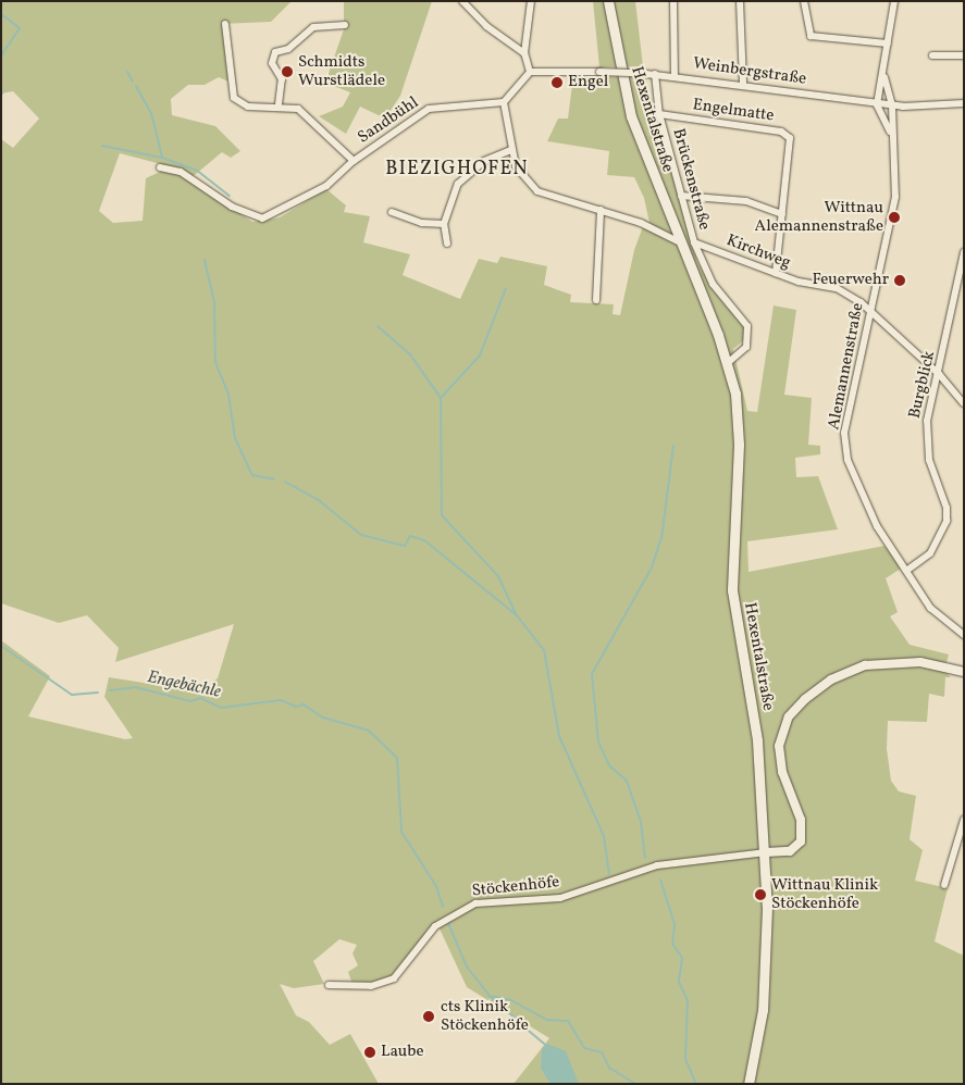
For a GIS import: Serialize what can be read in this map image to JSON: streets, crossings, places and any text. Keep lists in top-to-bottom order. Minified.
{"streets":{"main road":["Hexentalstraße"],"street":["Weinbergstraße","Engelmatte","Sandbühl","Brückenstraße","Kirchweg","Alemannenstraße","Burgblick","Stöckenhöfe"]},"crossings":[["Weinbergstraße","Brückenstraße"],["Weinbergstraße","Alemannenstraße"],["Engelmatte","Brückenstraße"],["Engelmatte","Kirchweg"],["Hexentalstraße","Brückenstraße"],["Hexentalstraße","Stöckenhöfe"],["Brückenstraße","Kirchweg"],["Kirchweg","Alemannenstraße"],["Kirchweg","Burgblick"],["Alemannenstraße","Burgblick"]],"districts":["BIEZIGHOFEN"],"water":["Engebächle"],"places":["Schmidts Wurstlädele","Engel","Wittnau Alemannenstraße","Feuerwehr","Wittnau Klinik Stöckenhöfe","cts Klinik Stöckenhöfe","Laube"]}
